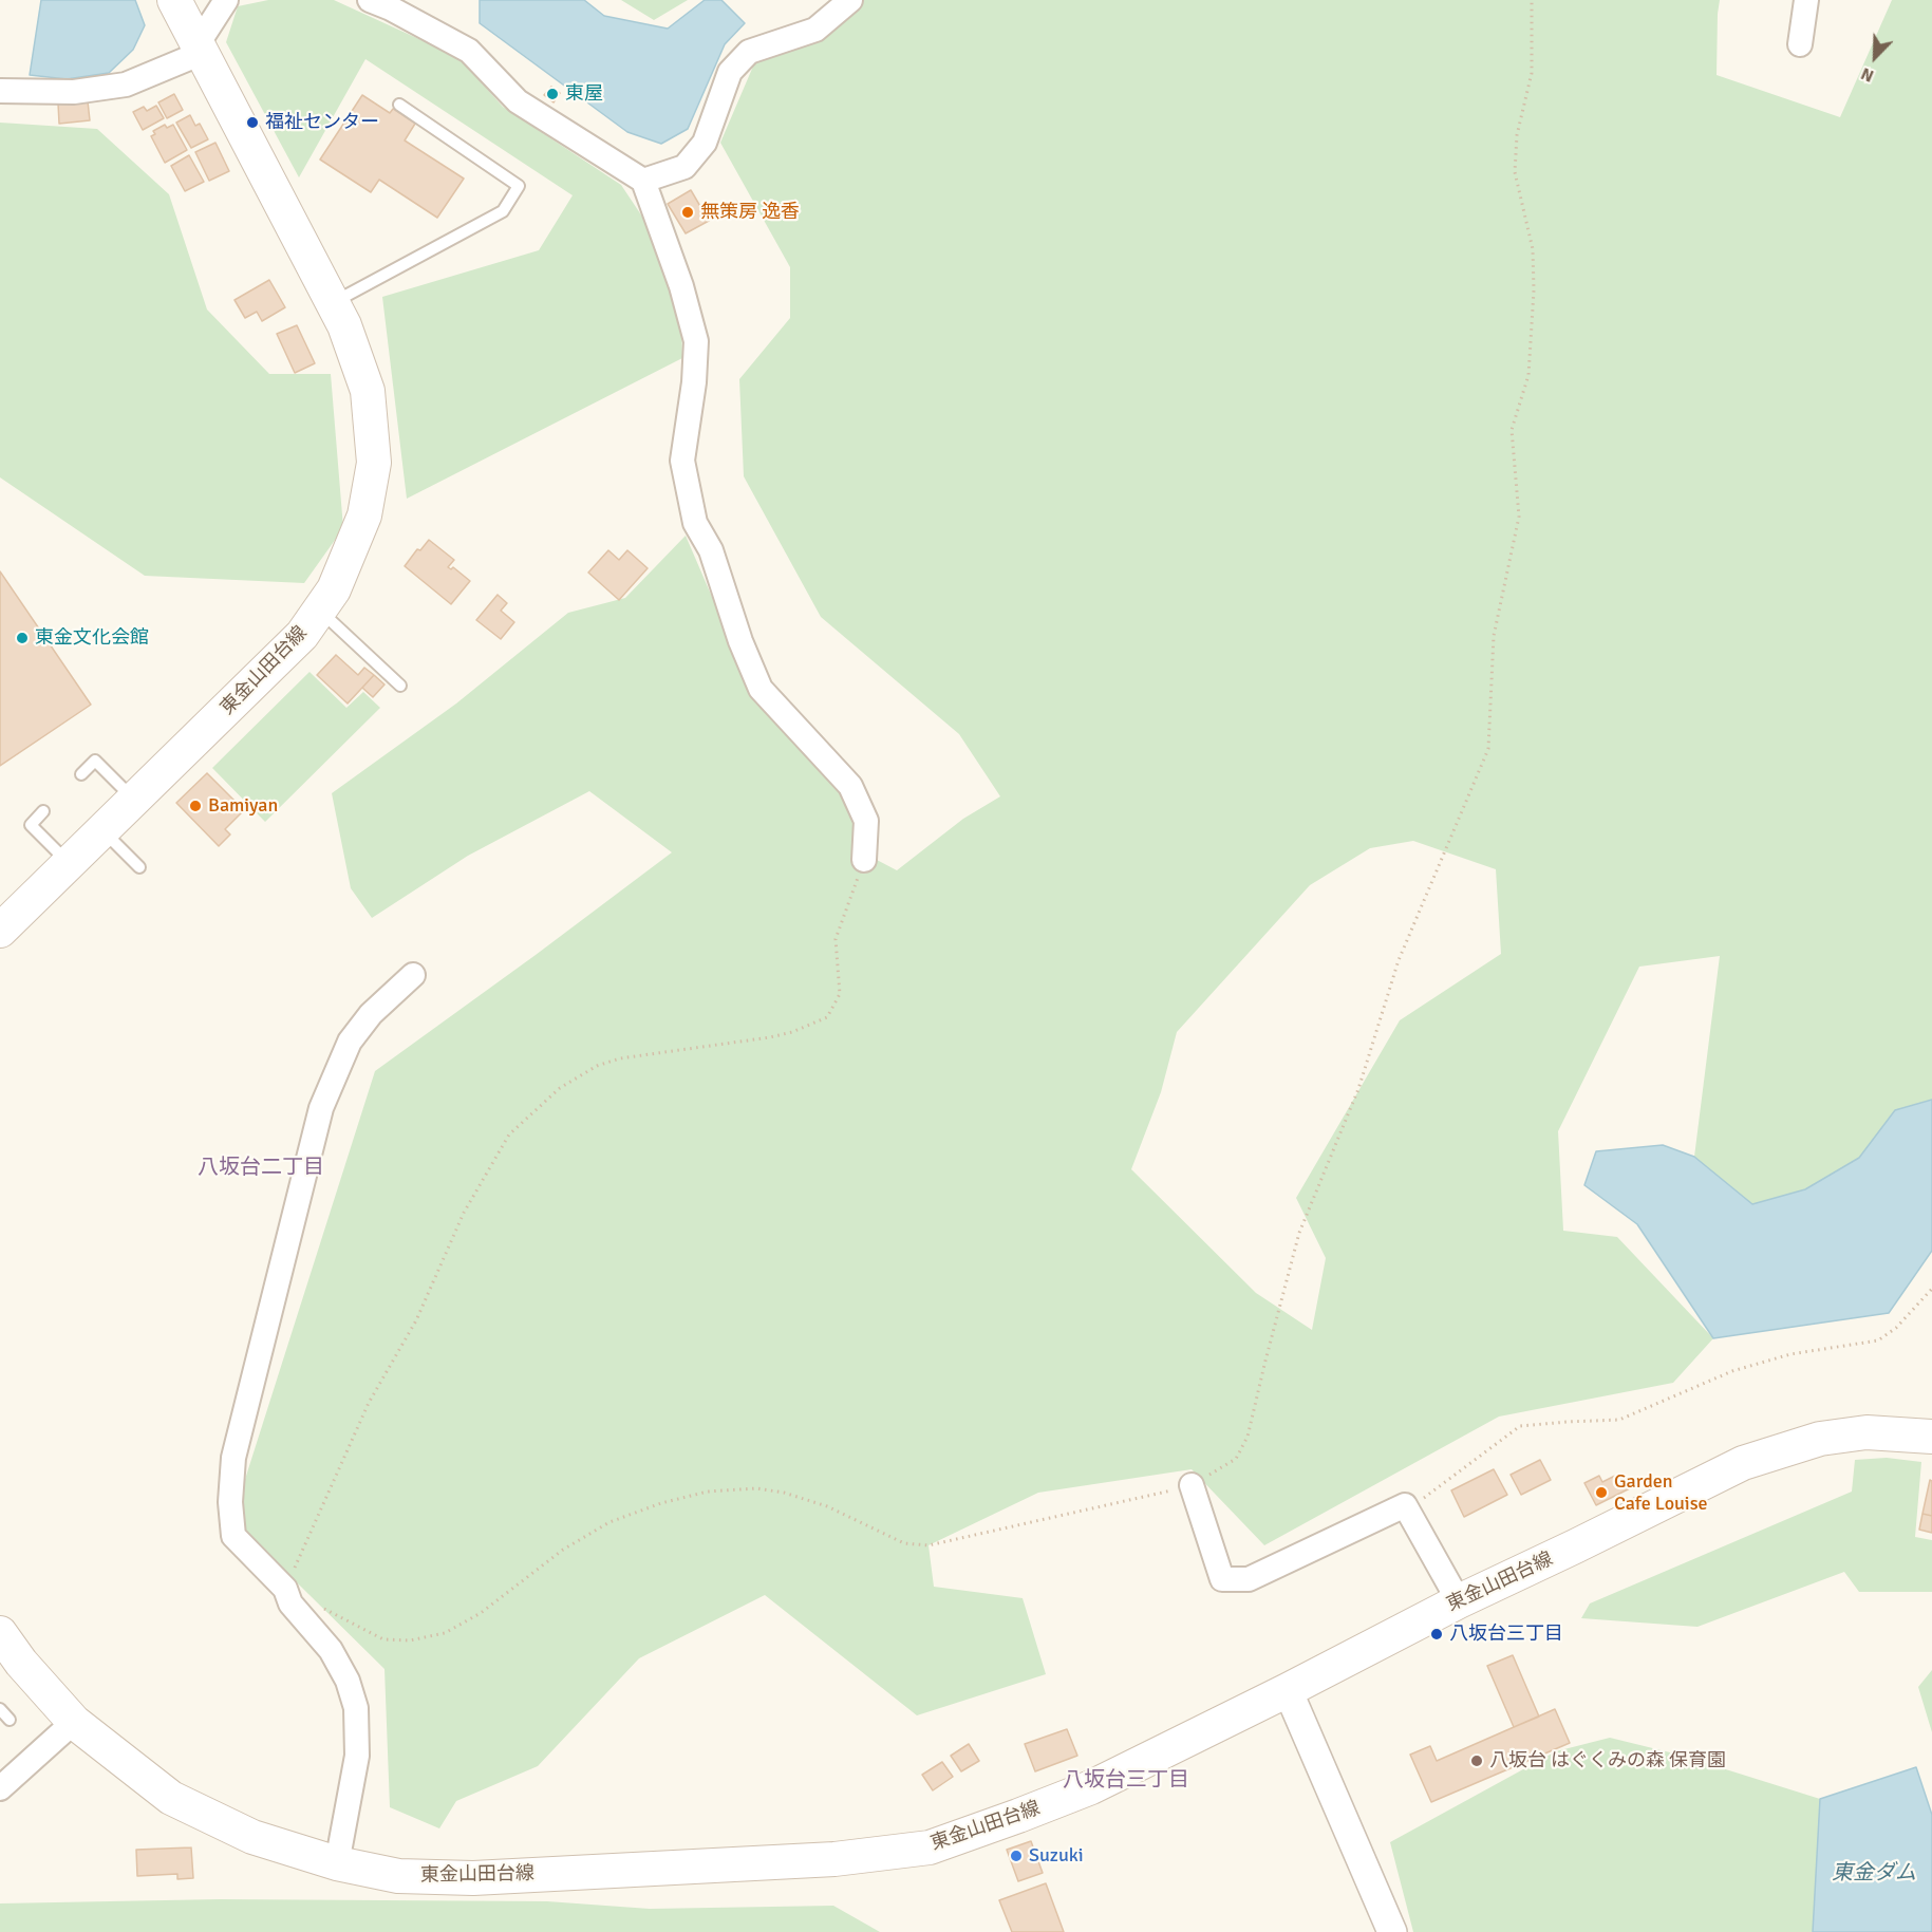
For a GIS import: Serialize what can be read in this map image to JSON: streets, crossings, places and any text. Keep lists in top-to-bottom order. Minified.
{"streets":{"main road":["東金山田台線"]},"districts":["八坂台二丁目","八坂台三丁目"],"water":["東金ダム"],"places":["東屋","福祉センター","無策房 逸香","東金文化会館","Bamiyan","Garden Cafe Louise","八坂台三丁目","八坂台 はぐくみの森 保育園","Suzuki"],"north":"bottom left"}
